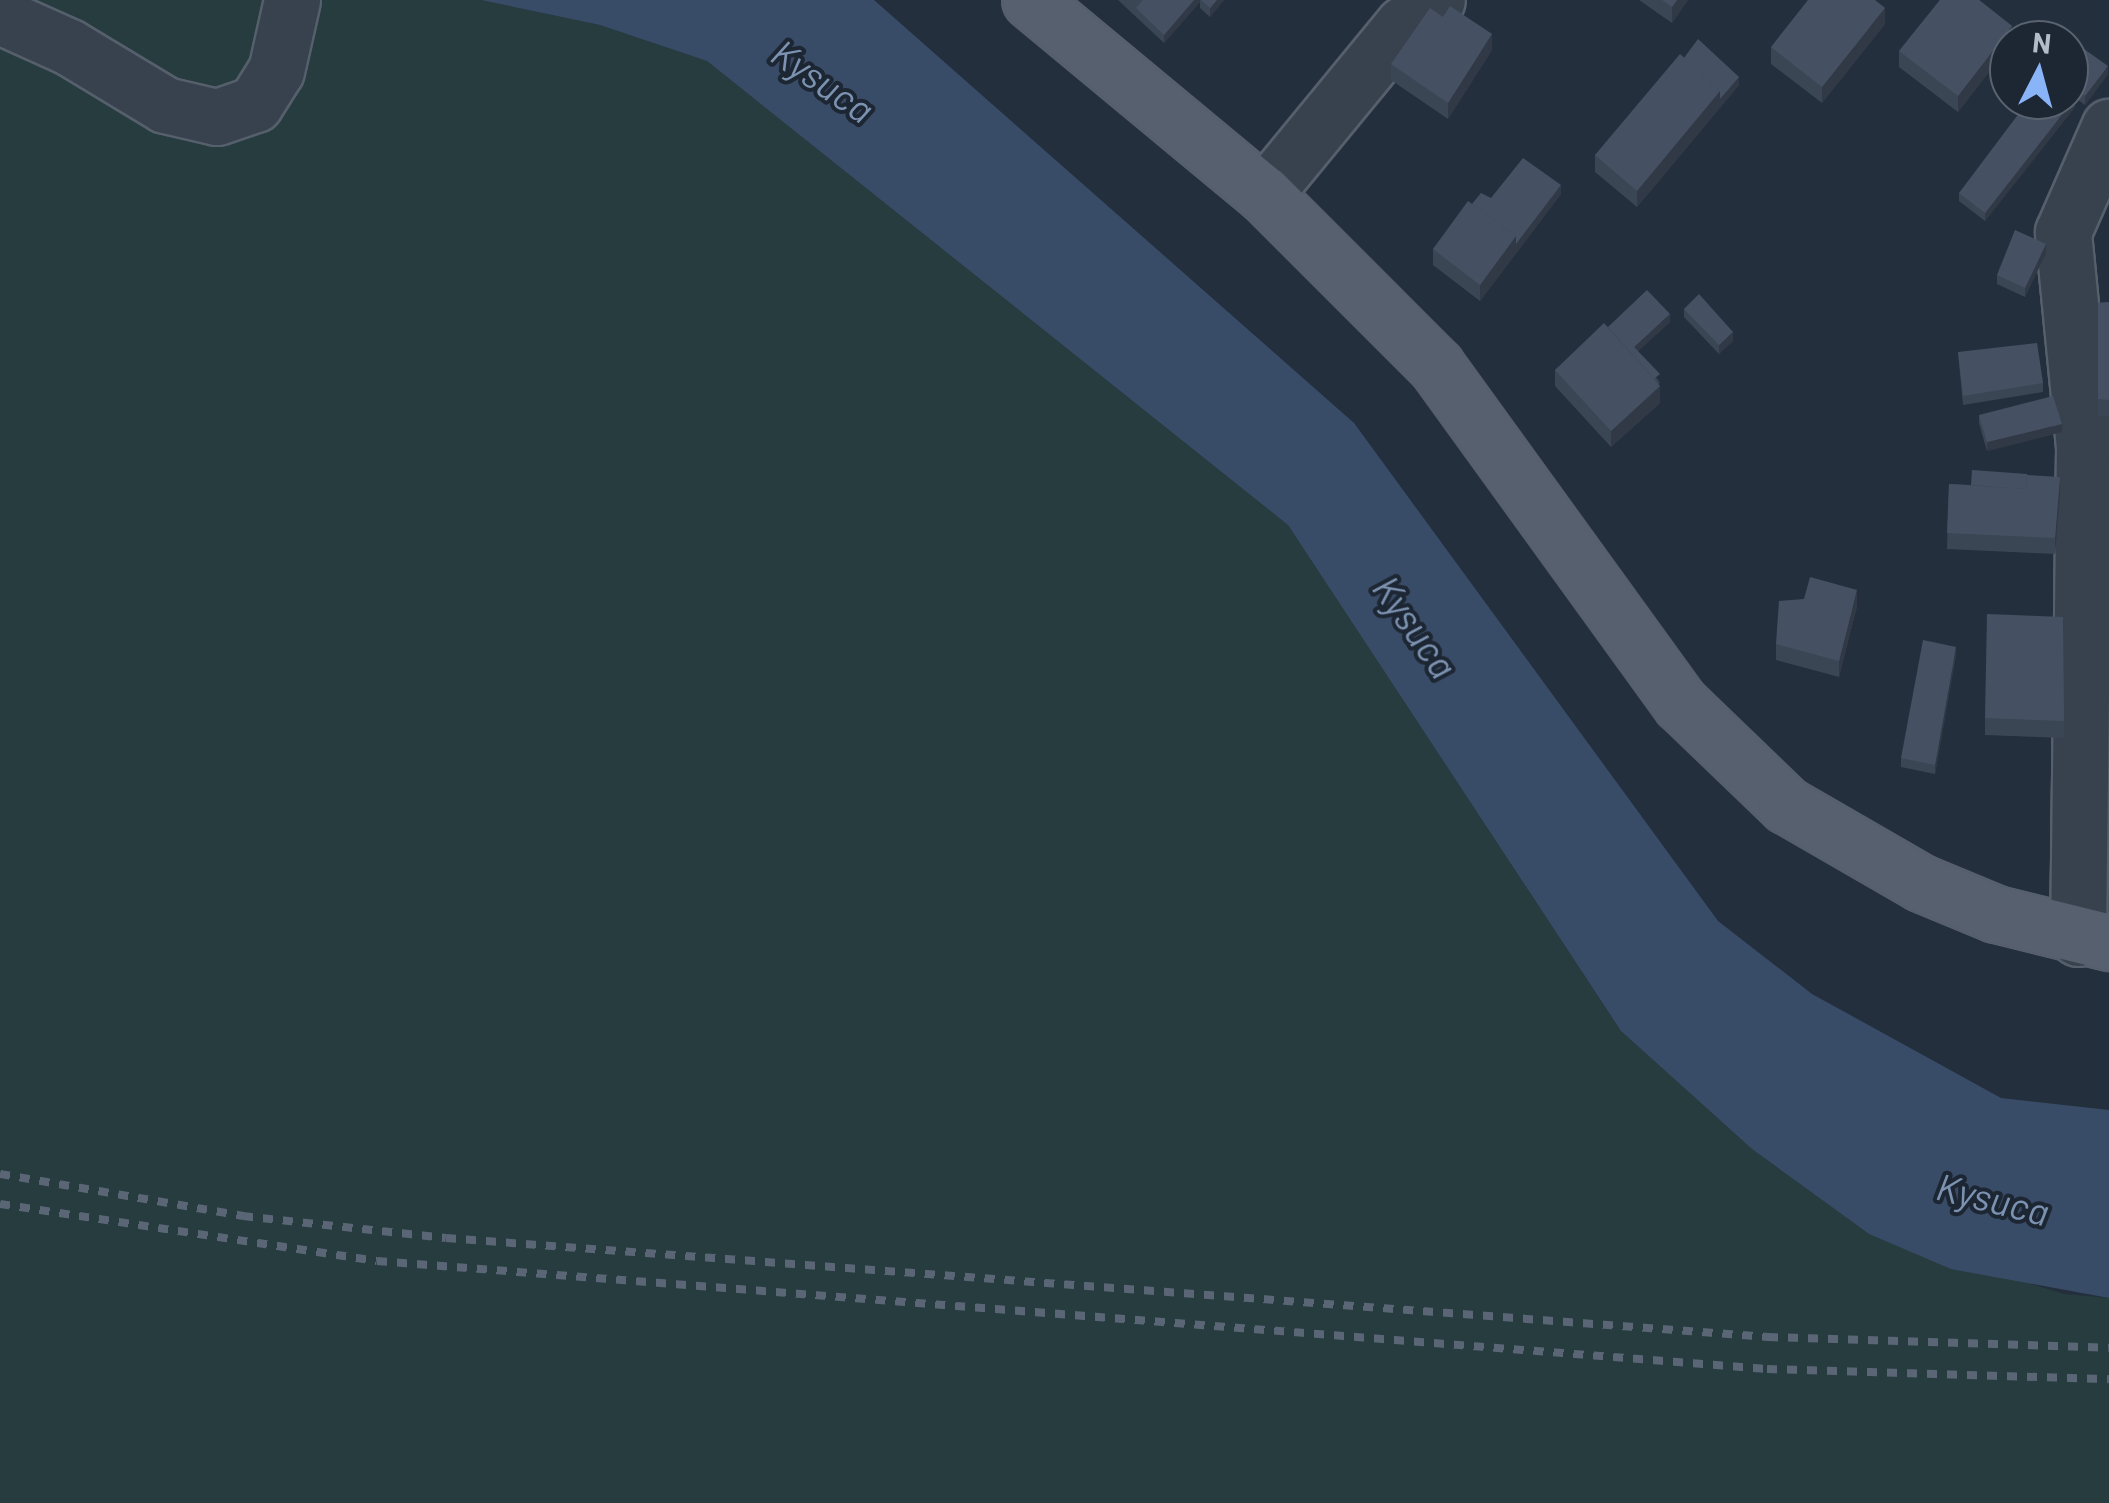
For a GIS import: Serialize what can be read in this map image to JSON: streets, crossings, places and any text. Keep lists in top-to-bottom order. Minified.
{"water":["Kysuca"],"north":"top"}
